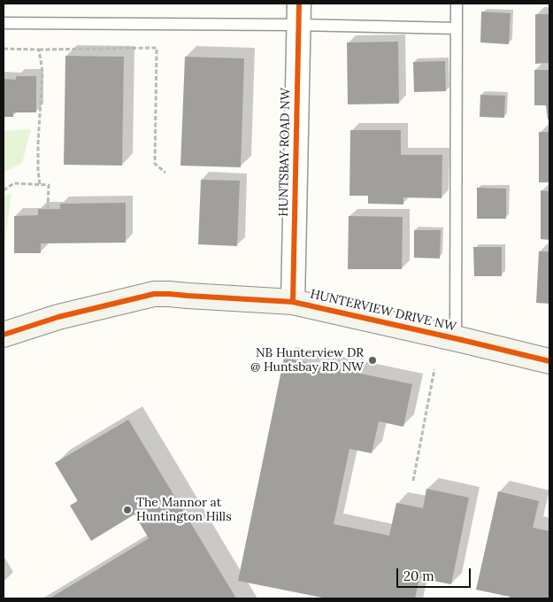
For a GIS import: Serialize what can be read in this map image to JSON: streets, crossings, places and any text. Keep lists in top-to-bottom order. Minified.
{"streets":{"street":["HUNTSBAY ROAD NW","HUNTERVIEW DRIVE NW"]},"crossings":[["HUNTSBAY ROAD NW","HUNTERVIEW DRIVE NW"]],"places":["NB Hunterview DR @ Huntsbay RD NW","The Mannor at Huntington Hills"],"scale_bar":"20 m"}
